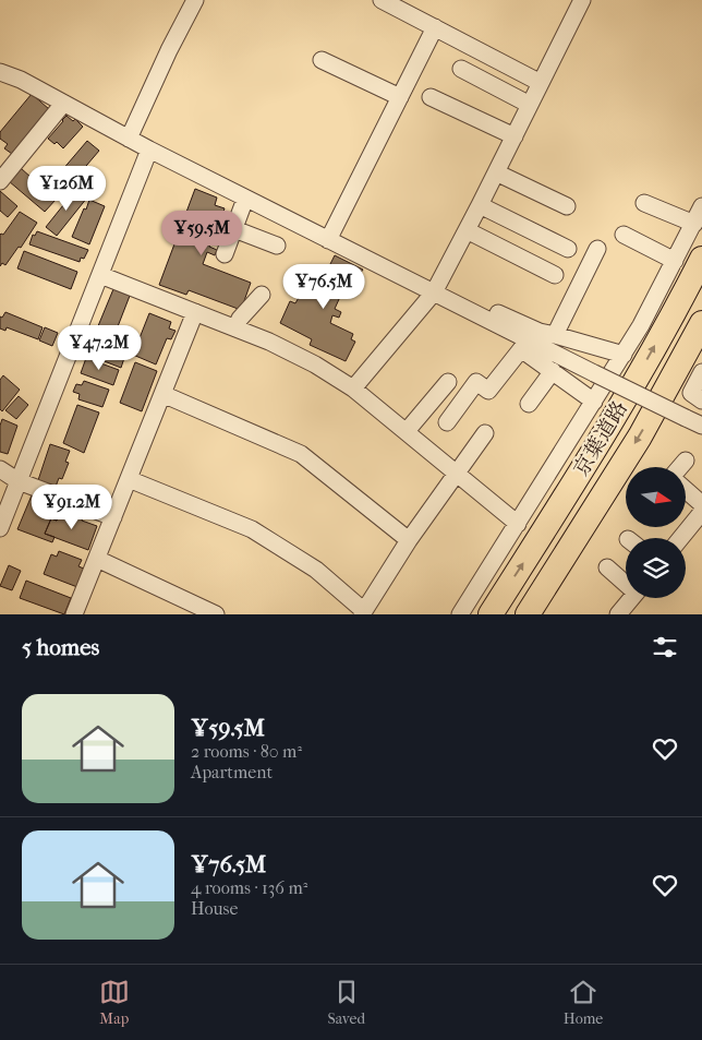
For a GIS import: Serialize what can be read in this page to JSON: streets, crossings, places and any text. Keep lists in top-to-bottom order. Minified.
{"streets":{"highway":["京葉道路"]},"north":"right","page":{"price":["¥126M","¥59.5M","¥76.5M","¥47.2M","¥91.2M"],"heading":"5 homes","list":[{"name":"¥59.5M","note":"2 rooms · 80 m² · Apartment"},{"name":"¥76.5M","note":"4 rooms · 136 m² · House"}],"tabs":["Map","Saved","Home"]}}
